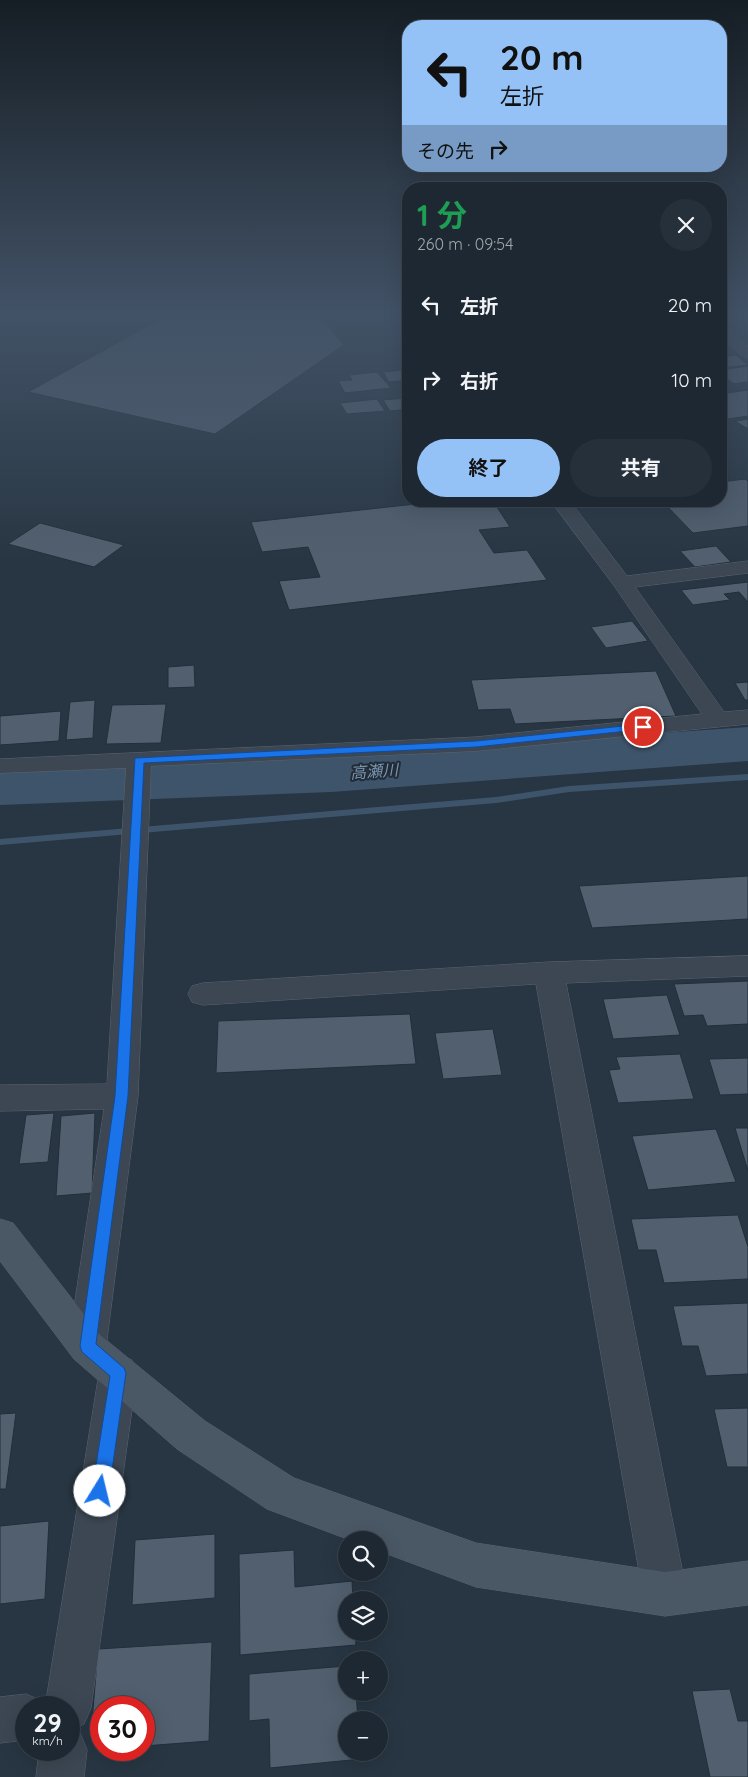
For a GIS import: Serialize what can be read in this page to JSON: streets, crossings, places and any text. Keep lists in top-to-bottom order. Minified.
{"water":["高瀬川"],"page":{"turn":["20 m","左折"],"then":"その先","heading":["1 分","260 m · 09:54"],"list":[{"name":"左折","value":"20 m"},{"name":"右折","value":"10 m"}],"buttons":["終了","共有"],"map_buttons":["+","−"],"speed":"29 km/h","limit":"30"}}
